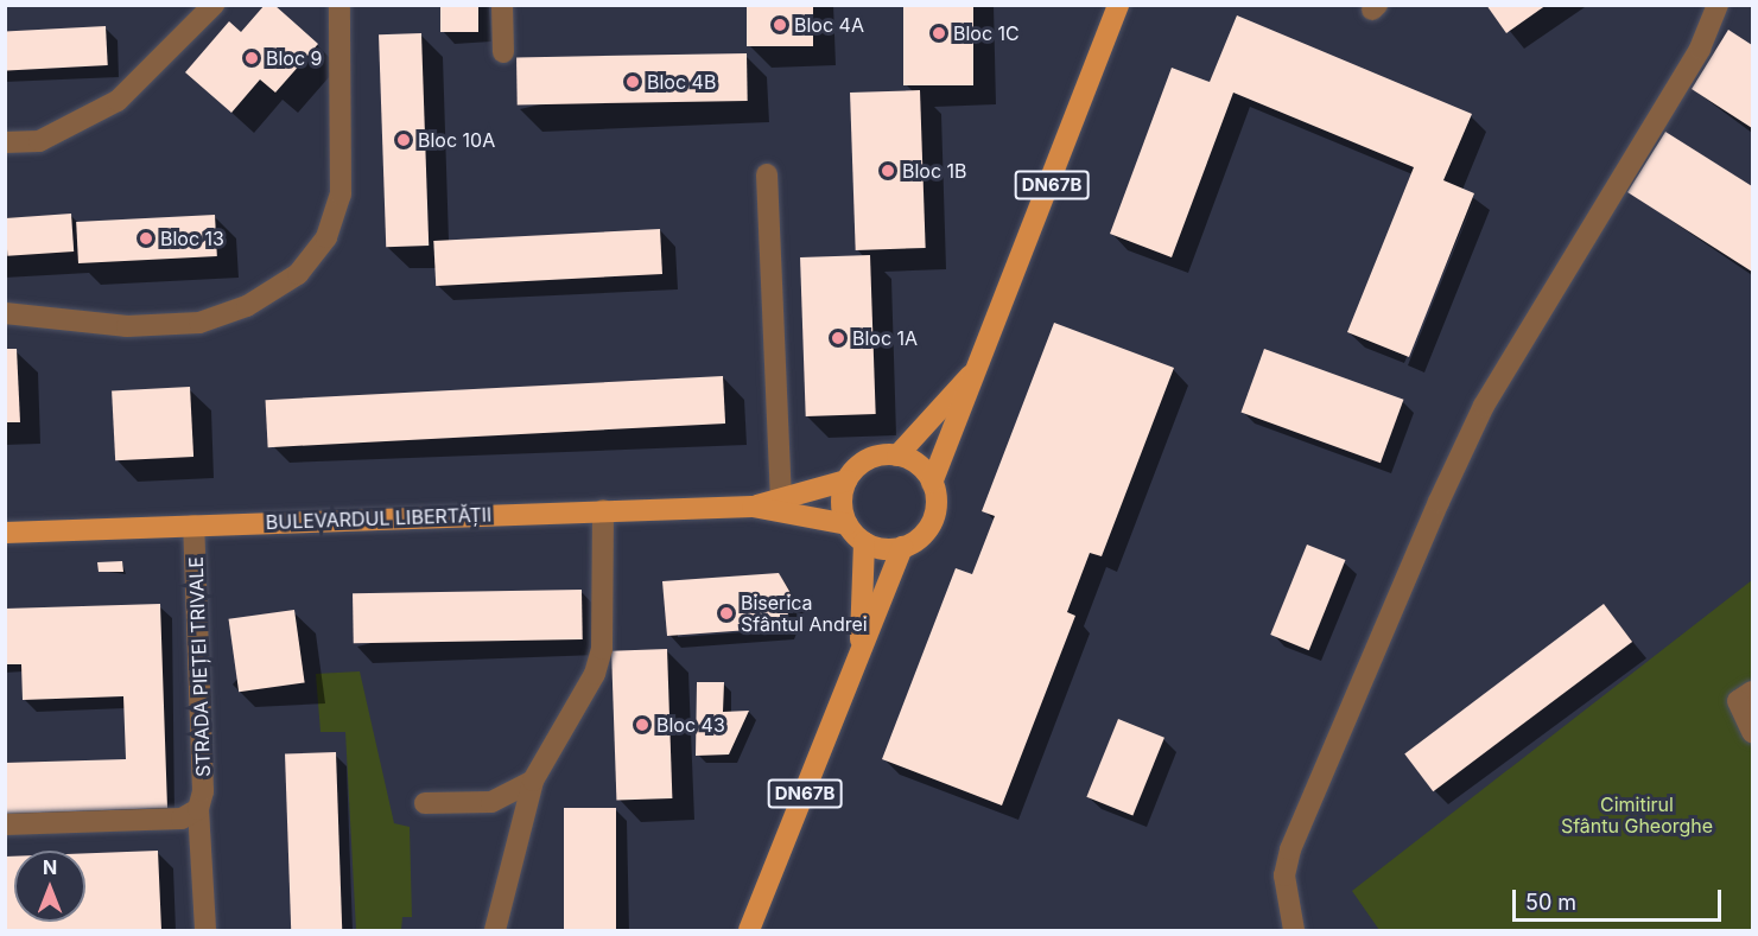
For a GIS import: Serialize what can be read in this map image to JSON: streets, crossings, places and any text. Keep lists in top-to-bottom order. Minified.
{"streets":{"main road":["DN67B","BULEVARDUL LIBERTĂȚII"],"street":["STRADA PIEȚEI TRIVALE"]},"crossings":[["BULEVARDUL LIBERTĂȚII","STRADA PIEȚEI TRIVALE"]],"parks":["Cimitirul Sfântu Gheorghe"],"places":["Bloc 4A","Bloc 1C","Bloc 9","Bloc 4B","Bloc 10A","Bloc 1B","Bloc 13","Bloc 1A","Biserica Sfântul Andrei","Bloc 43"],"scale_bar":"50 m","north":"top"}
